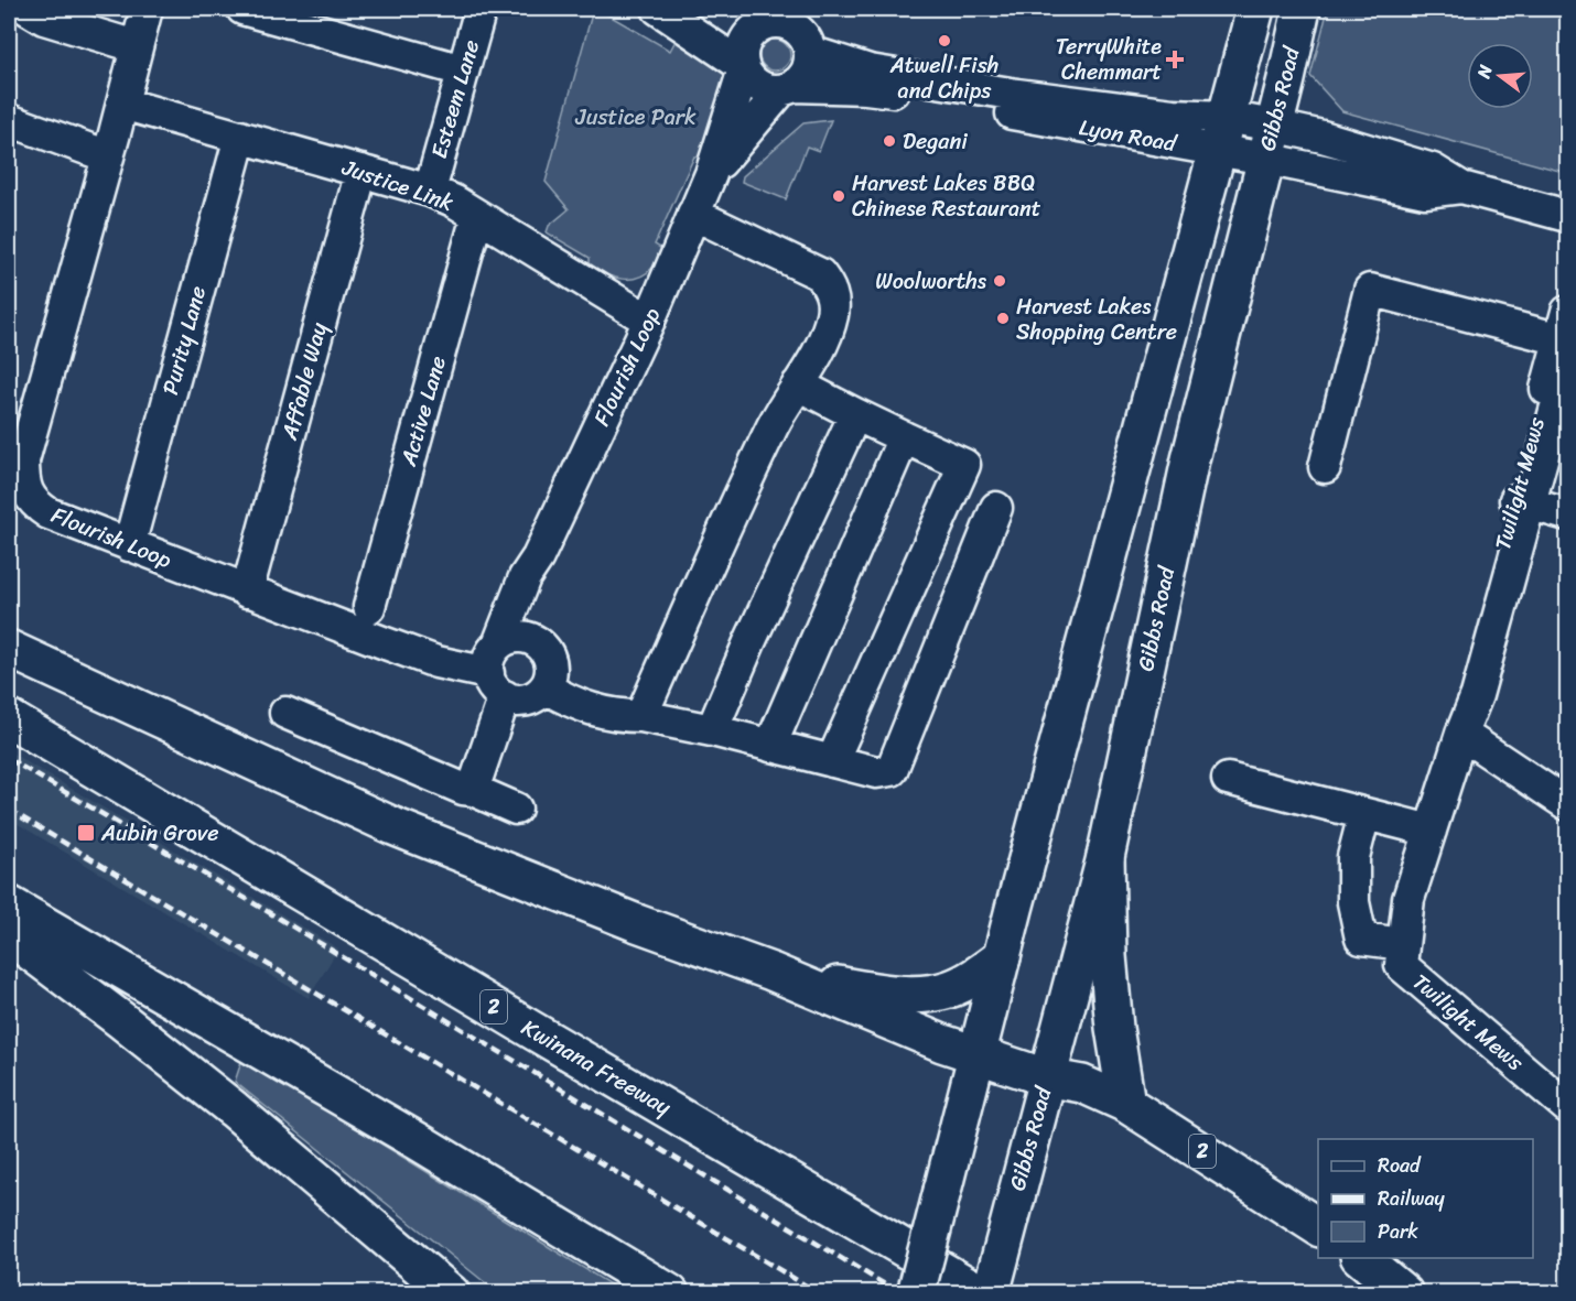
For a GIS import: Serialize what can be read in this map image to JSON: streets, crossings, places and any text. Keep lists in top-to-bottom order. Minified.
{"streets":{"main road":["Gibbs Road","2","Kwinana Freeway"],"street":["Esteem Lane","Lyon Road","Justice Link","Purity Lane","Flourish Loop","Affable Way","Active Lane","Twilight Mews"]},"crossings":[["Esteem Lane","Justice Link"],["Gibbs Road","Lyon Road"],["Gibbs Road","2"],["Lyon Road","Flourish Loop"],["Justice Link","Purity Lane"],["Justice Link","Flourish Loop"],["Justice Link","Affable Way"],["Justice Link","Active Lane"],["Purity Lane","Flourish Loop"],["Flourish Loop","Affable Way"]],"parks":["Justice Park"],"places":{"other":["Atwell Fish and Chips","Degani","Harvest Lakes BBQ Chinese Restaurant","Woolworths","Harvest Lakes Shopping Centre"],"health":["TerryWhite Chemmart"],"transit":["Aubin Grove"]},"legend":["Road","Railway","Park"],"north":"left"}
